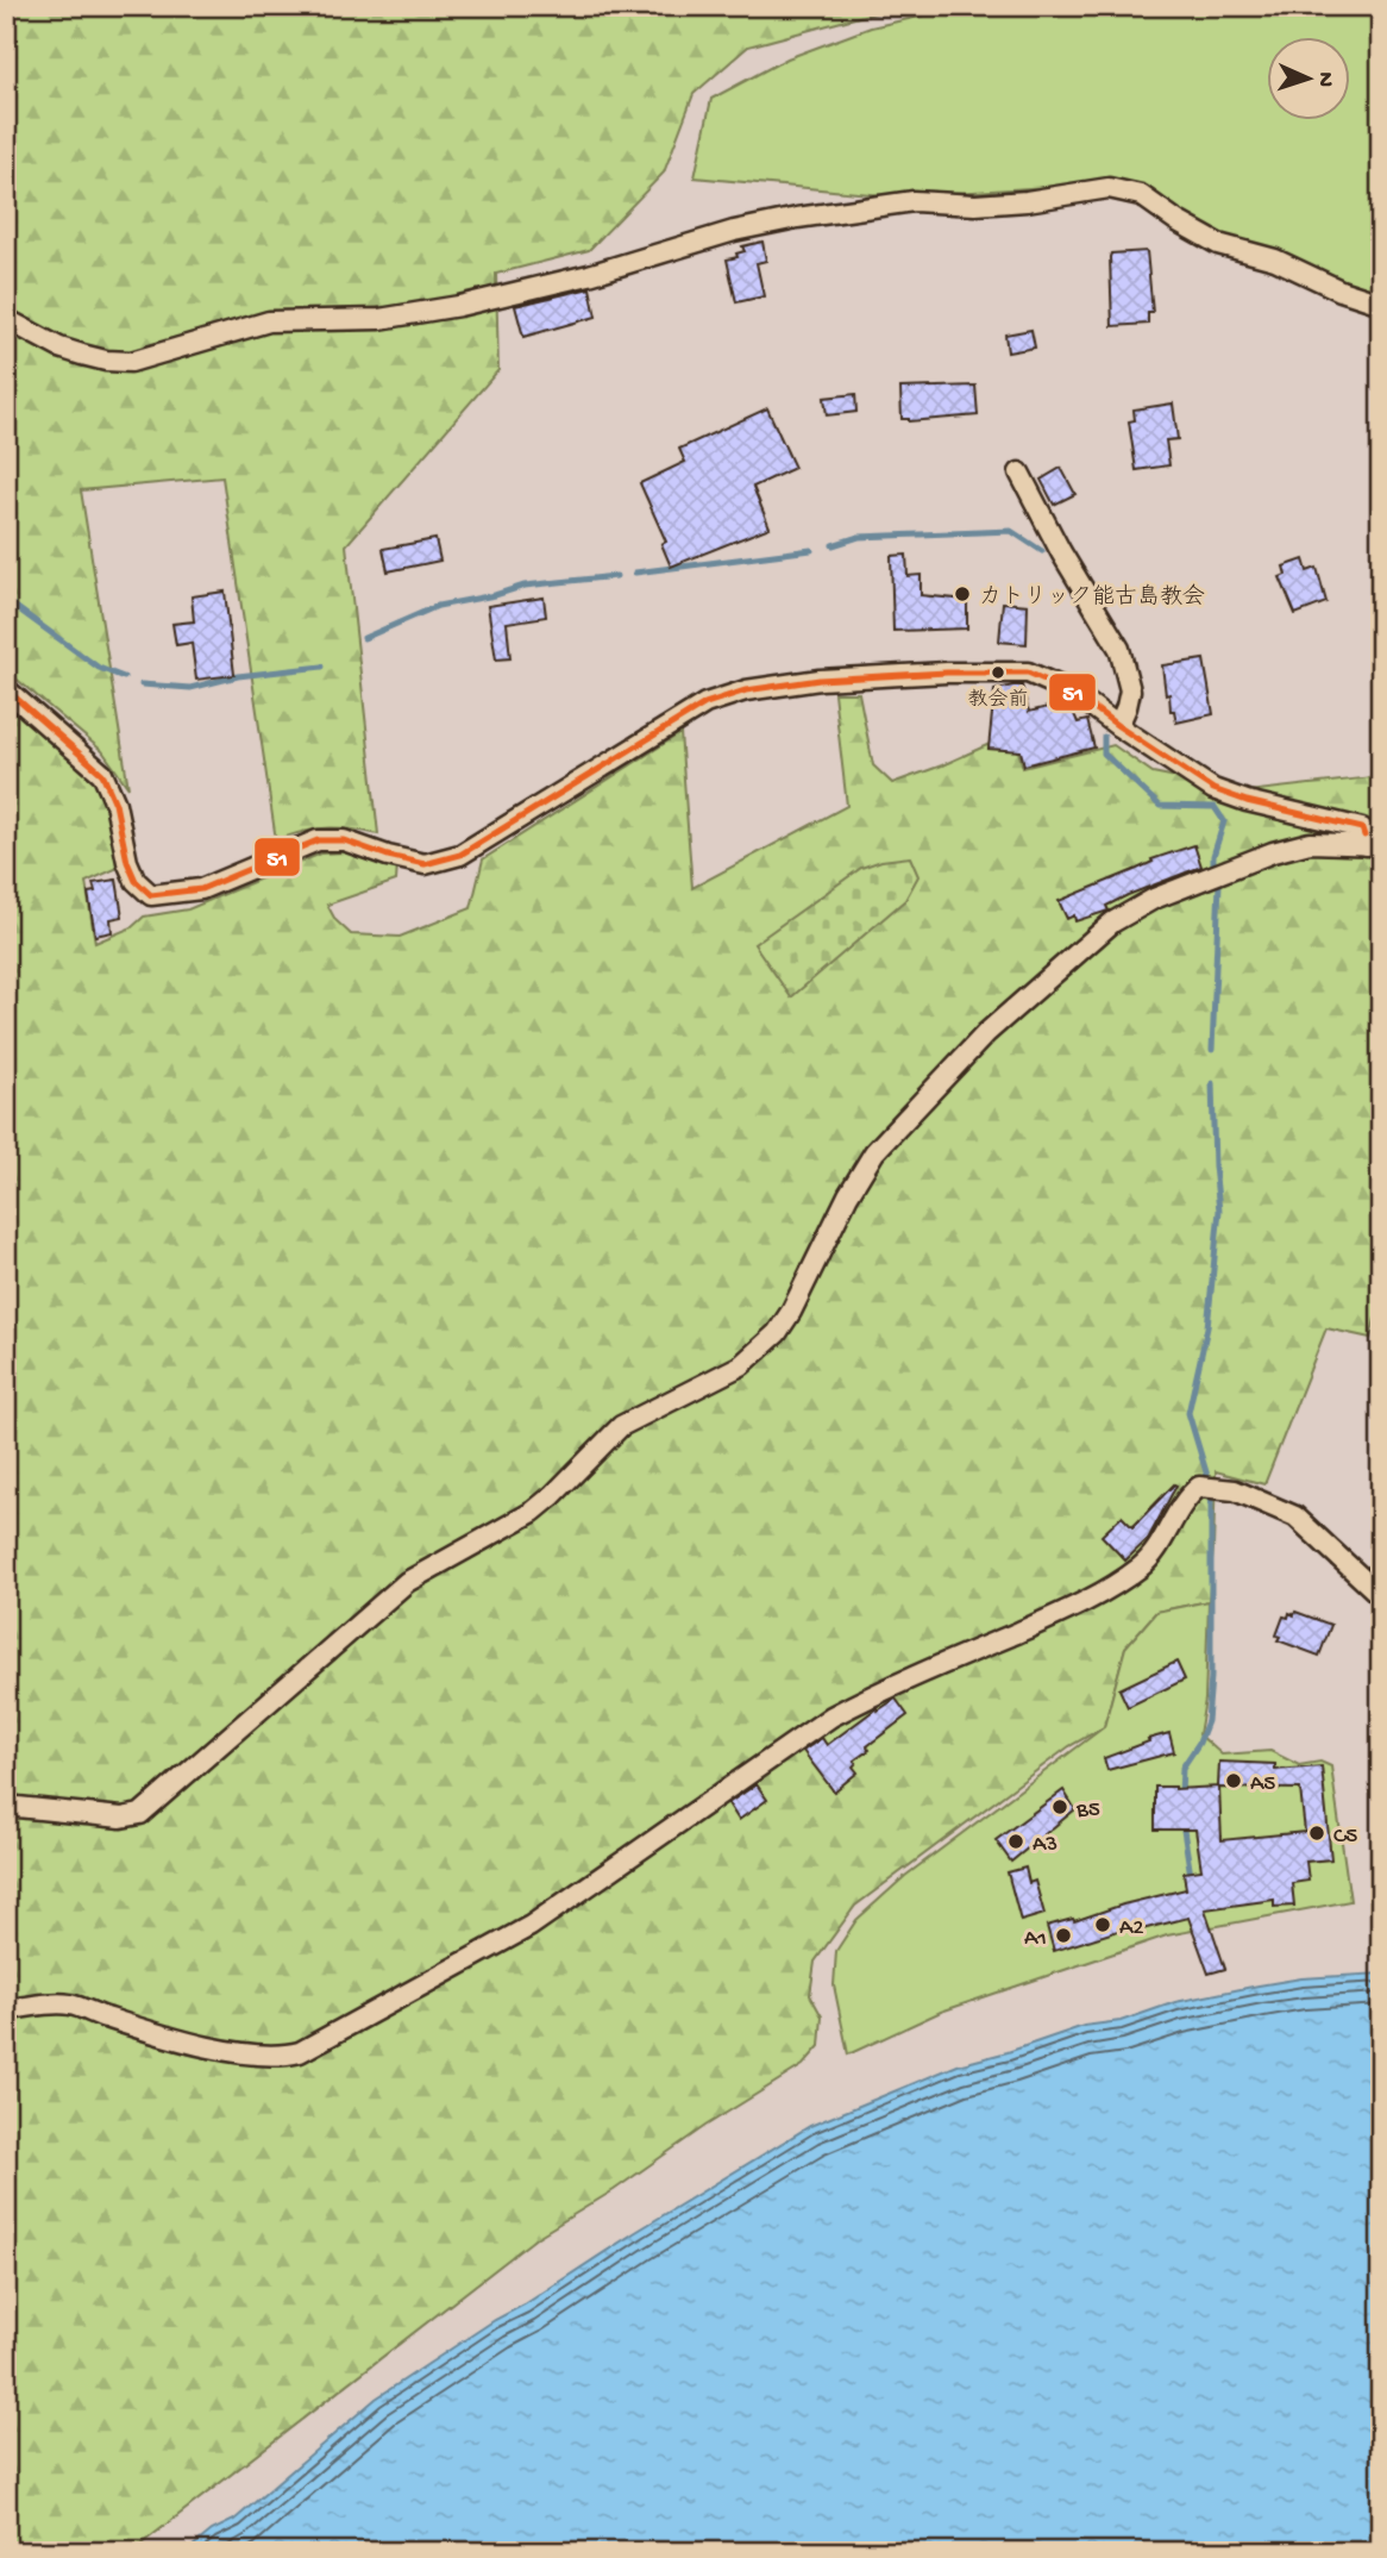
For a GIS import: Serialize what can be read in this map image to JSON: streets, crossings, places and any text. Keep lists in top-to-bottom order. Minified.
{"places":["カトリック能古島教会","教会前","A5","B5","C5","A3","A2","A1"],"lines":["transit line 51"],"north":"right"}
